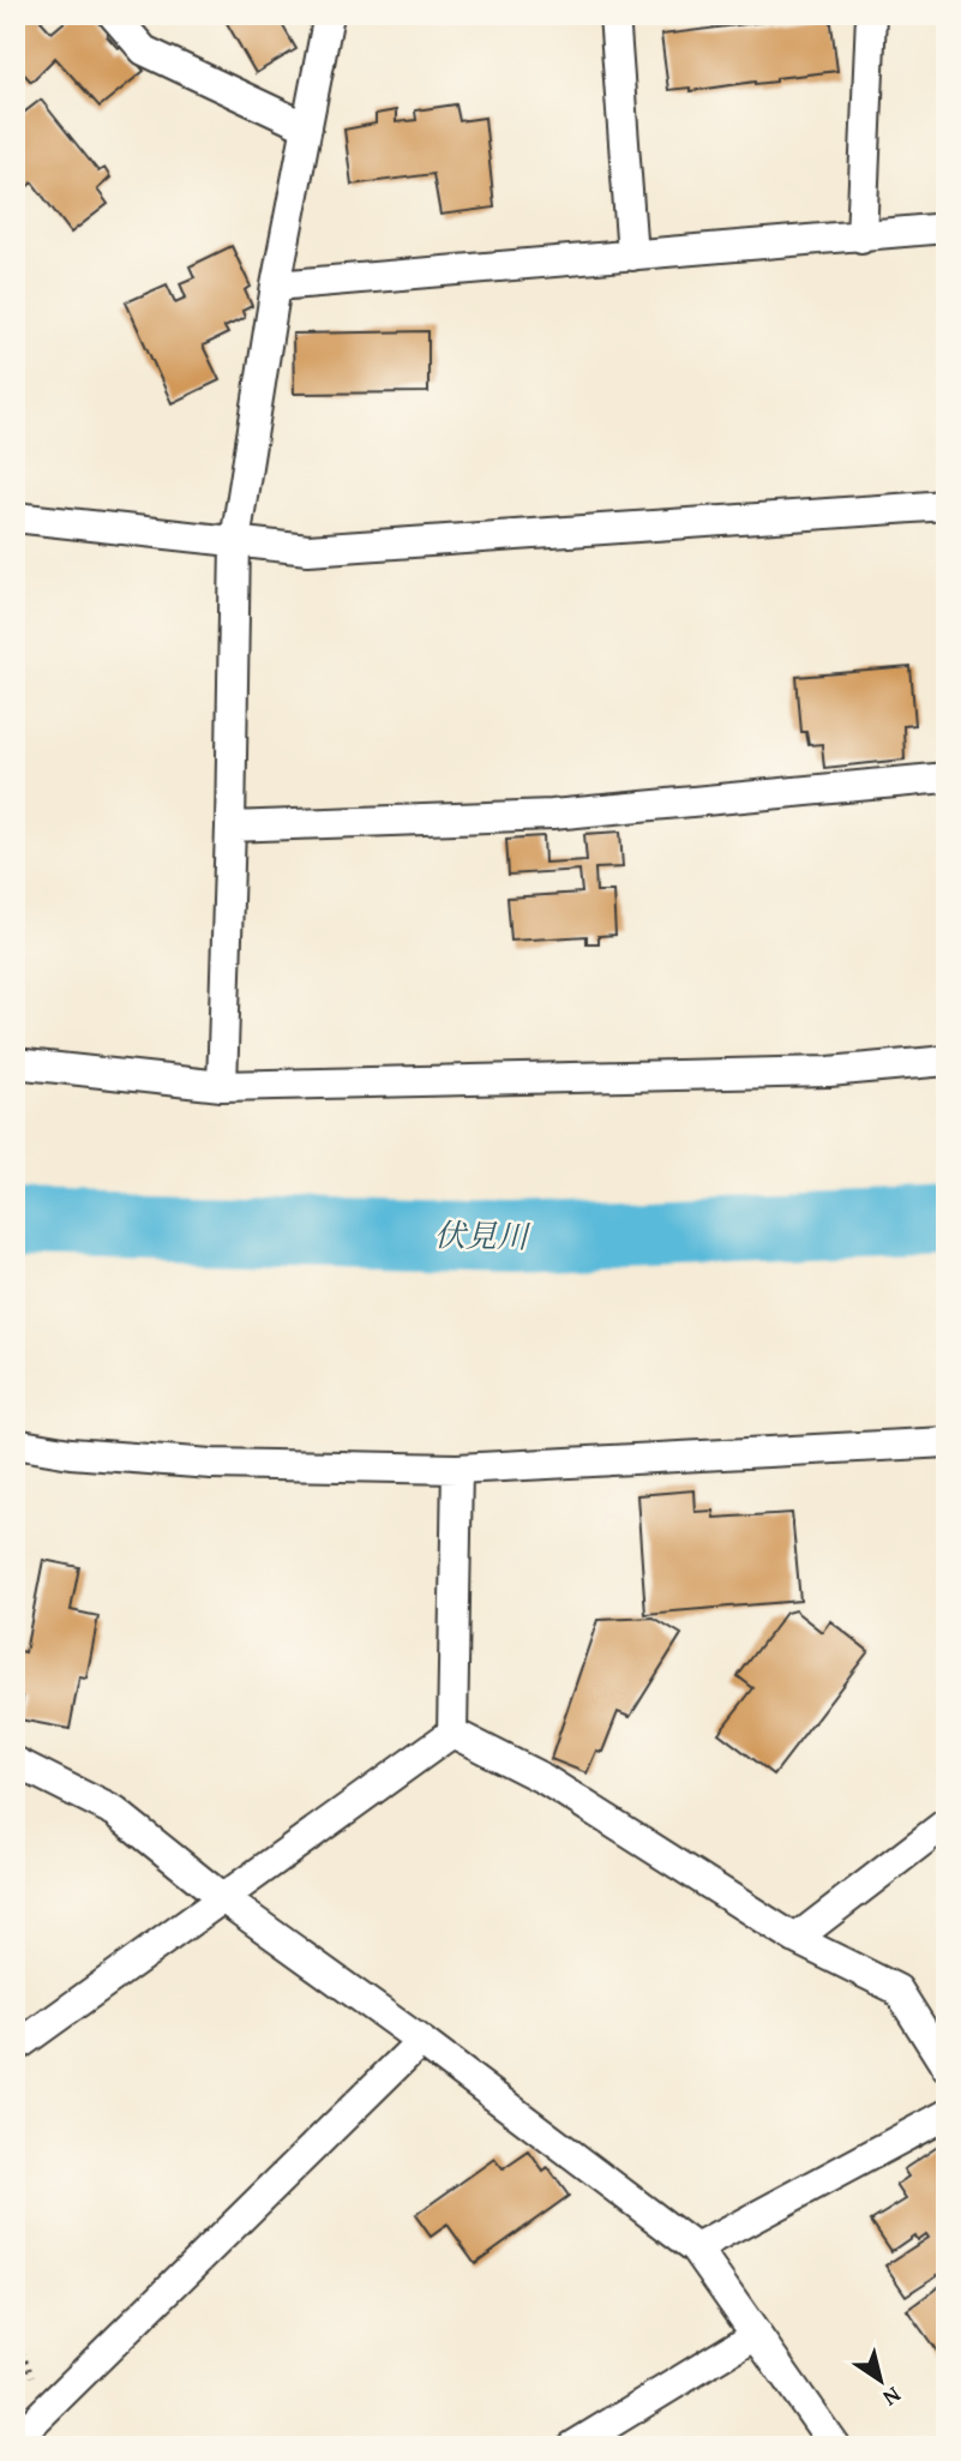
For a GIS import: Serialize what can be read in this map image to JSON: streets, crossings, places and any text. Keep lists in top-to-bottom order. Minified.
{"water":["伏見川"],"north":"bottom right"}
